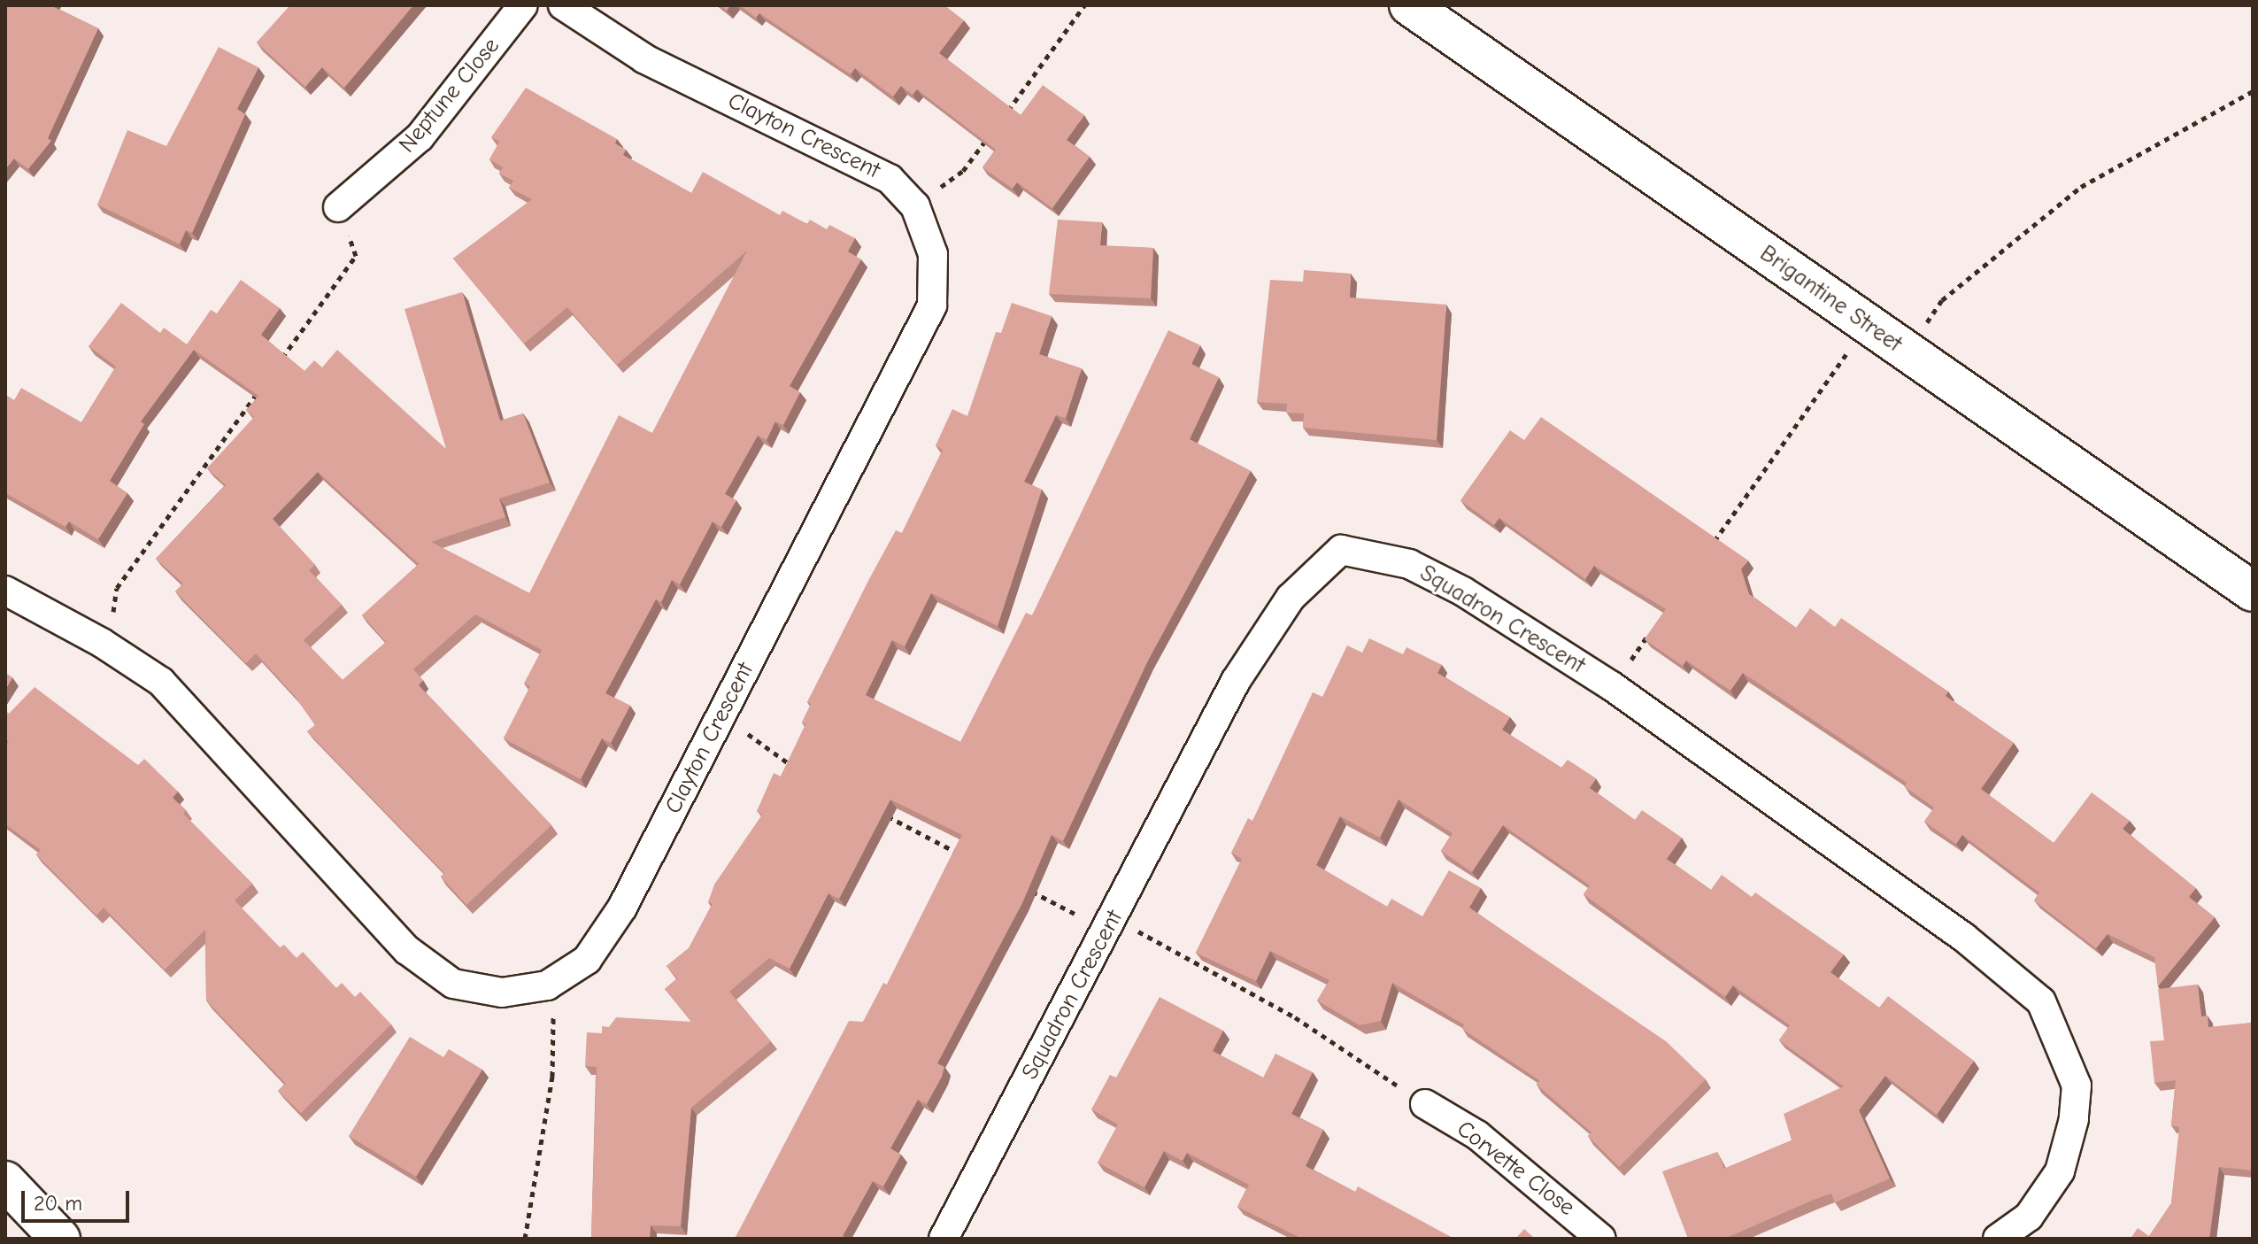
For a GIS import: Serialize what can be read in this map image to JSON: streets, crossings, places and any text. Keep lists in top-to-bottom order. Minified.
{"streets":{"street":["Neptune Close","Clayton Crescent","Brigantine Street","Squadron Crescent","Corvette Close"]},"scale_bar":"20 m"}
